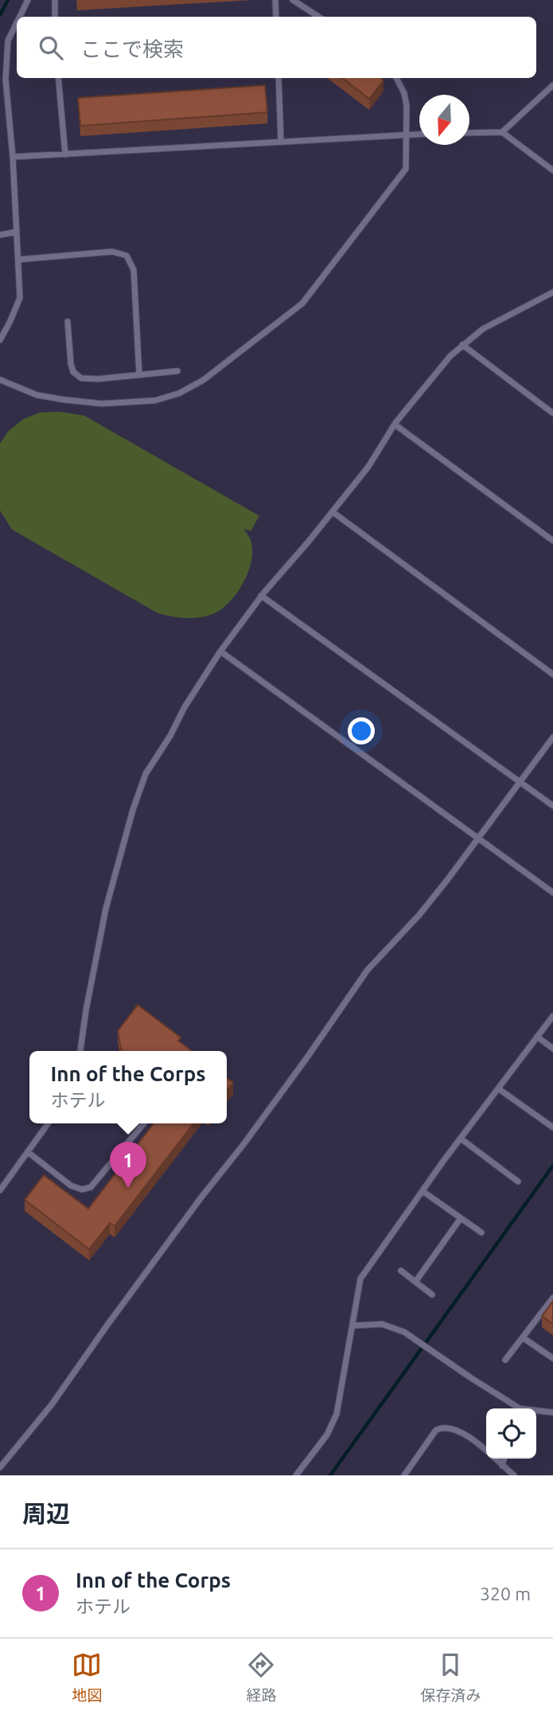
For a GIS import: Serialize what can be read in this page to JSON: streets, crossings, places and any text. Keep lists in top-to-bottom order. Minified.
{"north":"bottom","page":{"search":"ここで検索","popup":["Inn of the Corps","ホテル"],"pins":"1","heading":"周辺","list":[{"mark":"1","name":"Inn of the Corps","note":"ホテル","value":"320 m"}],"nav":["地図","経路","保存済み"]}}
